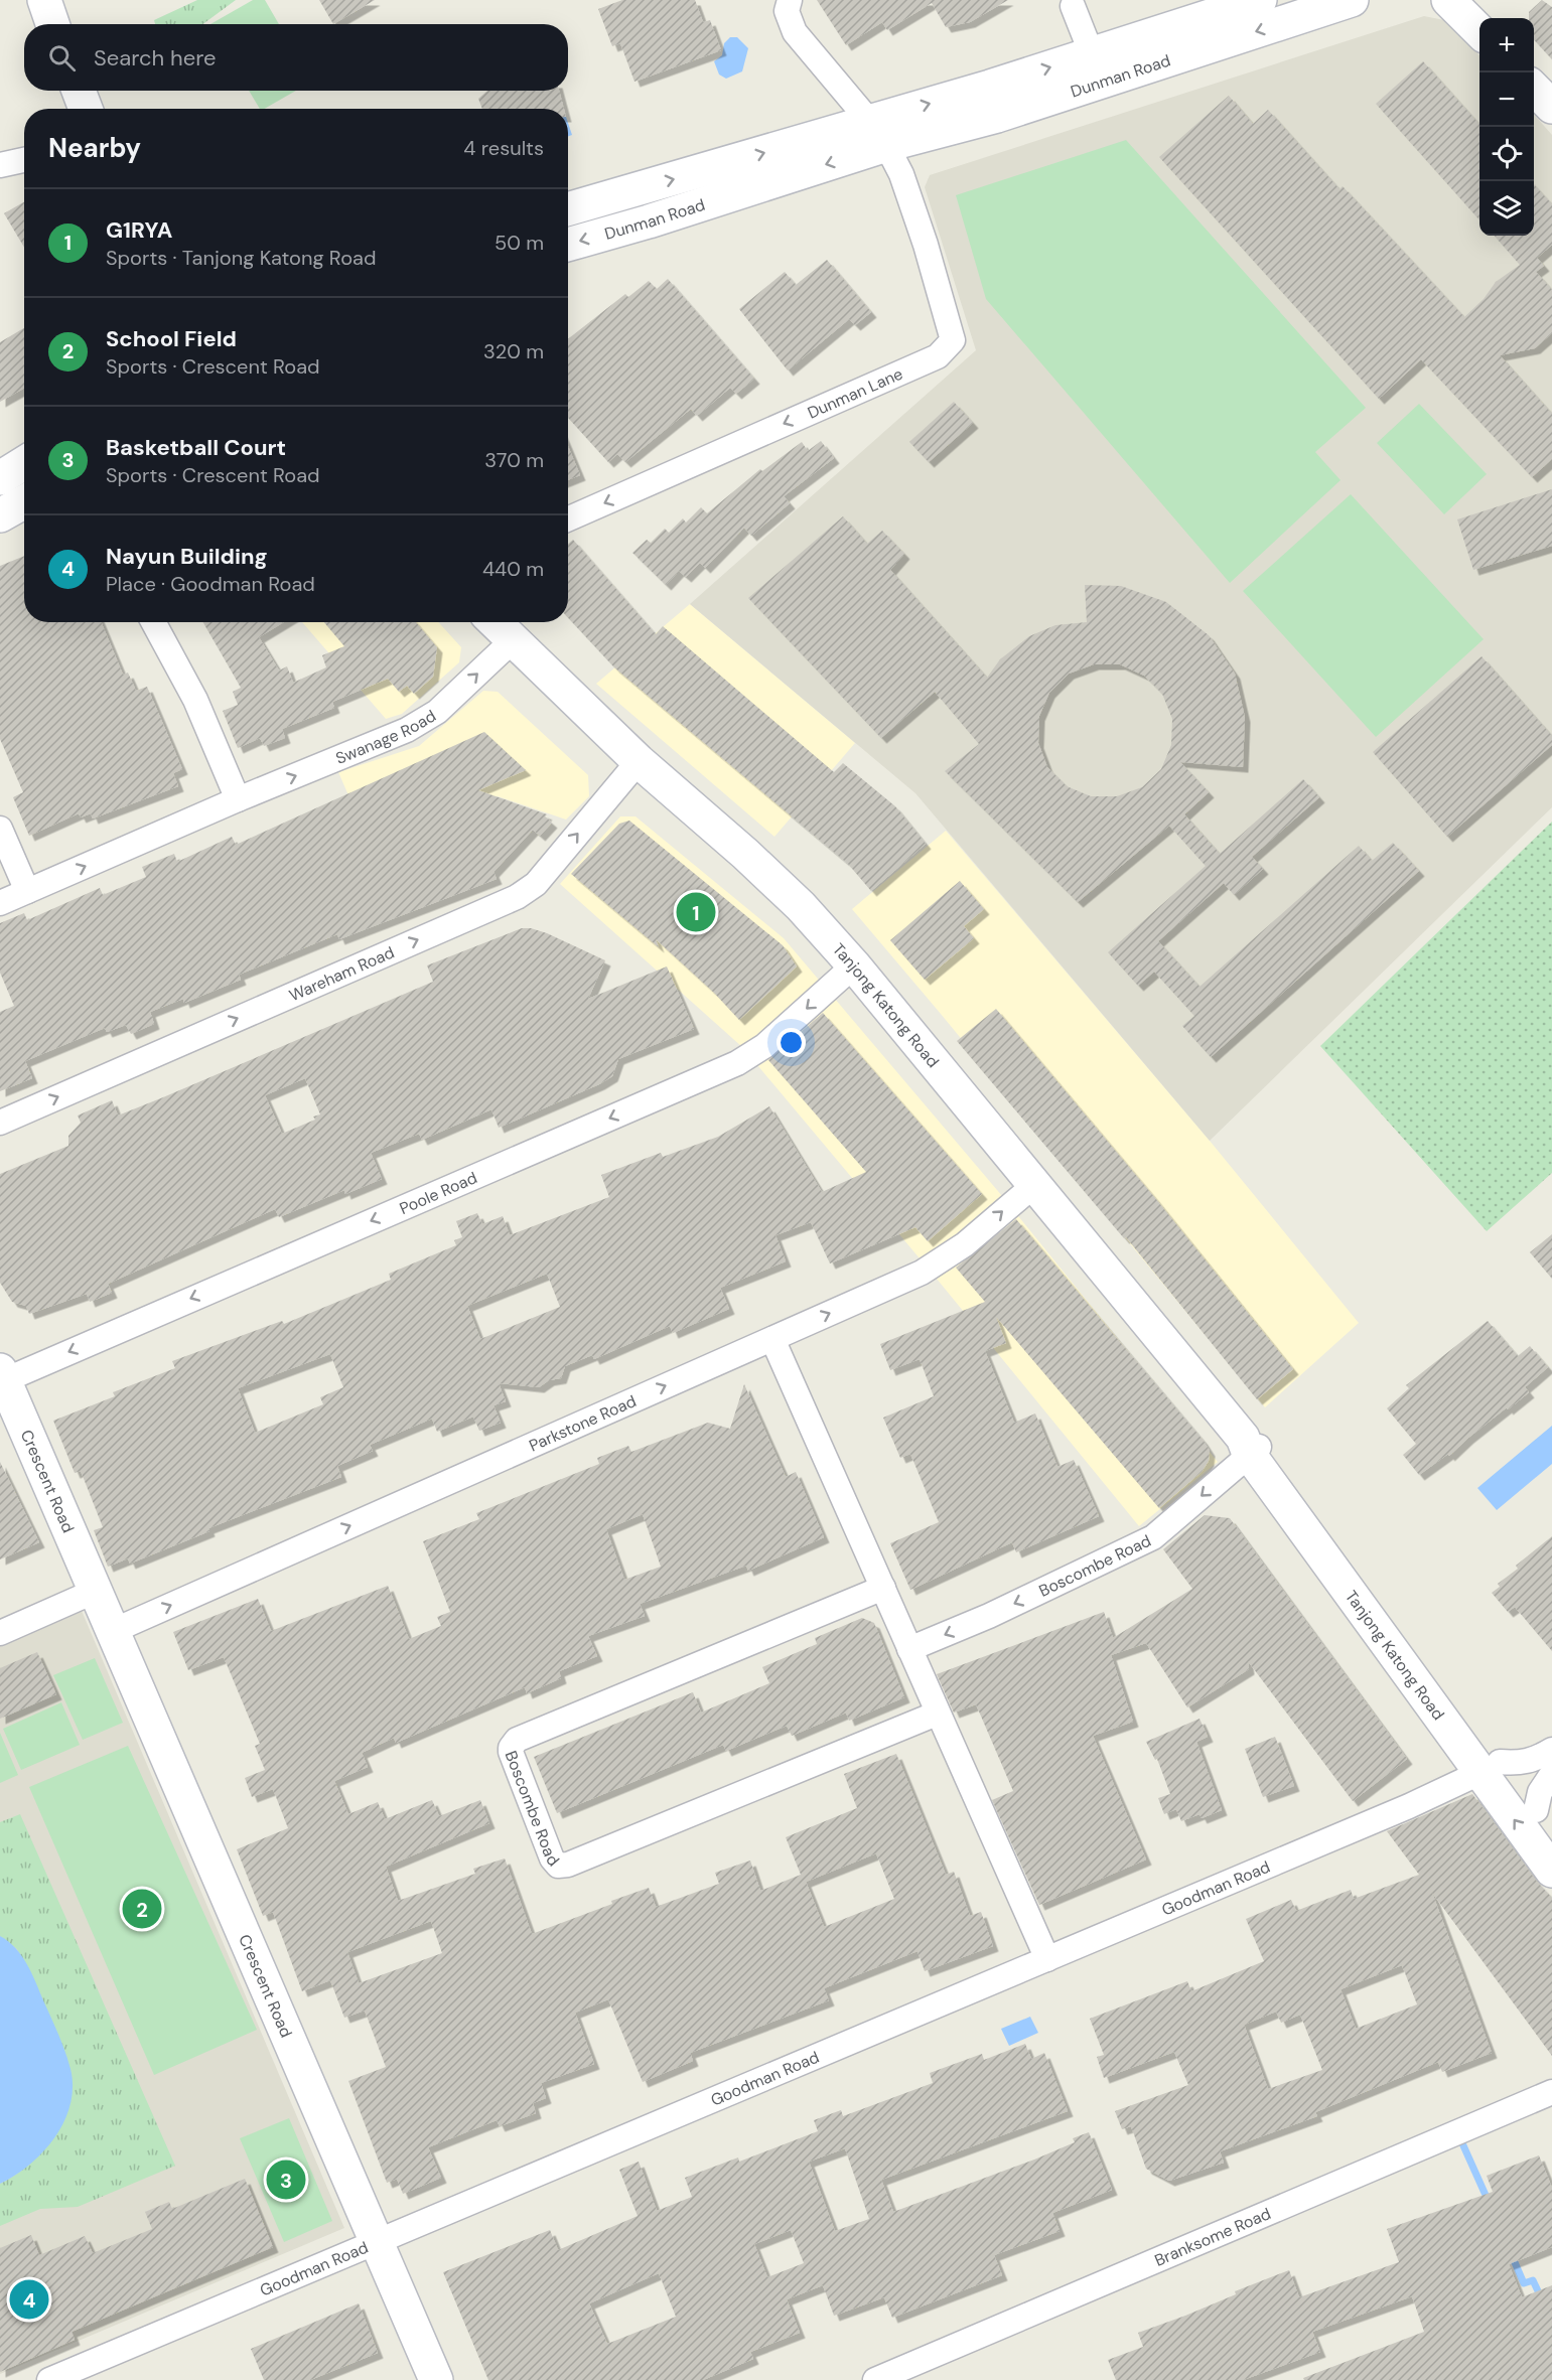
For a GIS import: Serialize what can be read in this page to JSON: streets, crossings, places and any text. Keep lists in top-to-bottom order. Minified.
{"streets":{"street":["Dunman Road","Dunman Lane","Swanage Road","Wareham Road","Tanjong Katong Road","Poole Road","Parkstone Road","Crescent Road","Boscombe Road","Goodman Road","Branksome Road"]},"crossings":[["Dunman Road","Dunman Lane"],["Swanage Road","Tanjong Katong Road"],["Wareham Road","Tanjong Katong Road"],["Tanjong Katong Road","Poole Road"],["Tanjong Katong Road","Parkstone Road"],["Tanjong Katong Road","Boscombe Road"],["Tanjong Katong Road","Goodman Road"],["Poole Road","Crescent Road"],["Parkstone Road","Crescent Road"],["Crescent Road","Goodman Road"]],"one_way":["Swanage Road","Wareham Road","Poole Road","Parkstone Road"],"page":{"map_buttons":["+","−"],"search":"Search here","heading":["Nearby","4 results"],"list":[{"mark":"1","name":"G1RYA","note":"Sports · Tanjong Katong Road","value":"50 m"},{"mark":"2","name":"School Field","note":"Sports · Crescent Road","value":"320 m"},{"mark":"3","name":"Basketball Court","note":"Sports · Crescent Road","value":"370 m"},{"mark":"4","name":"Nayun Building","note":"Place · Goodman Road","value":"440 m"}],"pins":["1","2","3","4"]}}
